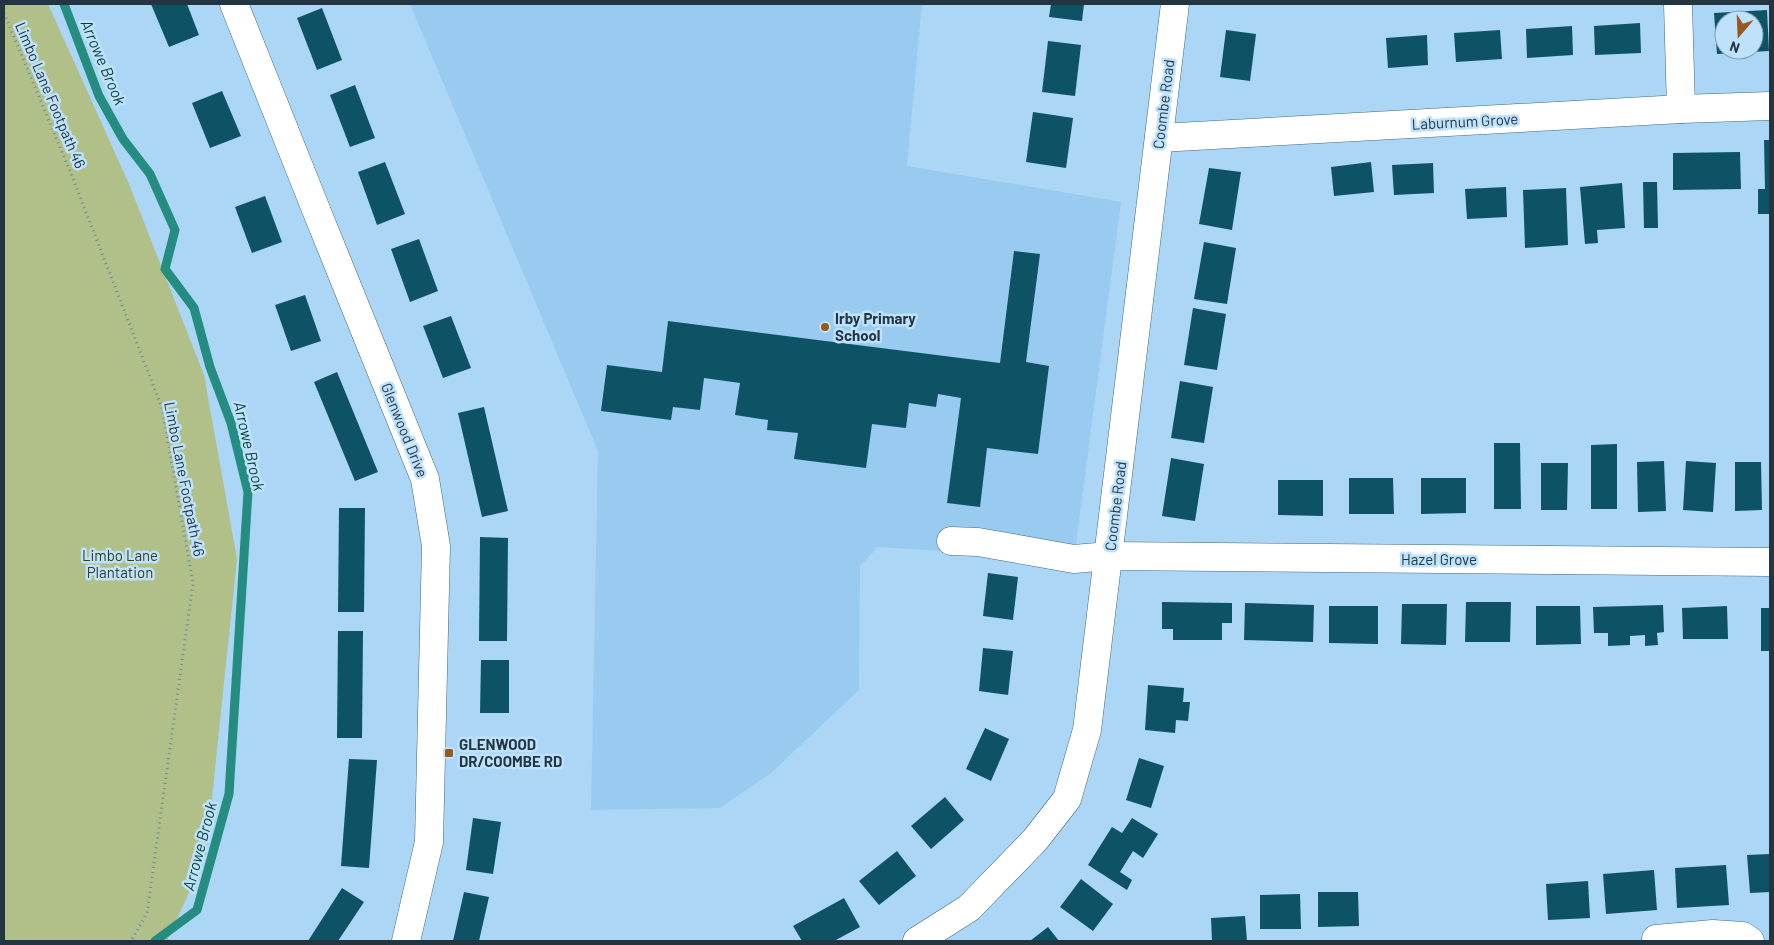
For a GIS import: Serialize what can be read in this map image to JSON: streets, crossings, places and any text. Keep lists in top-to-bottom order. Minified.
{"streets":{"street":["Coombe Road","Laburnum Grove","Glenwood Drive","Hazel Grove"],"path":["Limbo Lane Footpath 46"]},"crossings":[["Coombe Road","Laburnum Grove"],["Coombe Road","Hazel Grove"]],"water":["Arrowe Brook"],"parks":["Limbo Lane Plantation"],"places":{"other":["Irby Primary School"],"transit":["GLENWOOD DR/COOMBE RD"]},"north":"bottom"}
